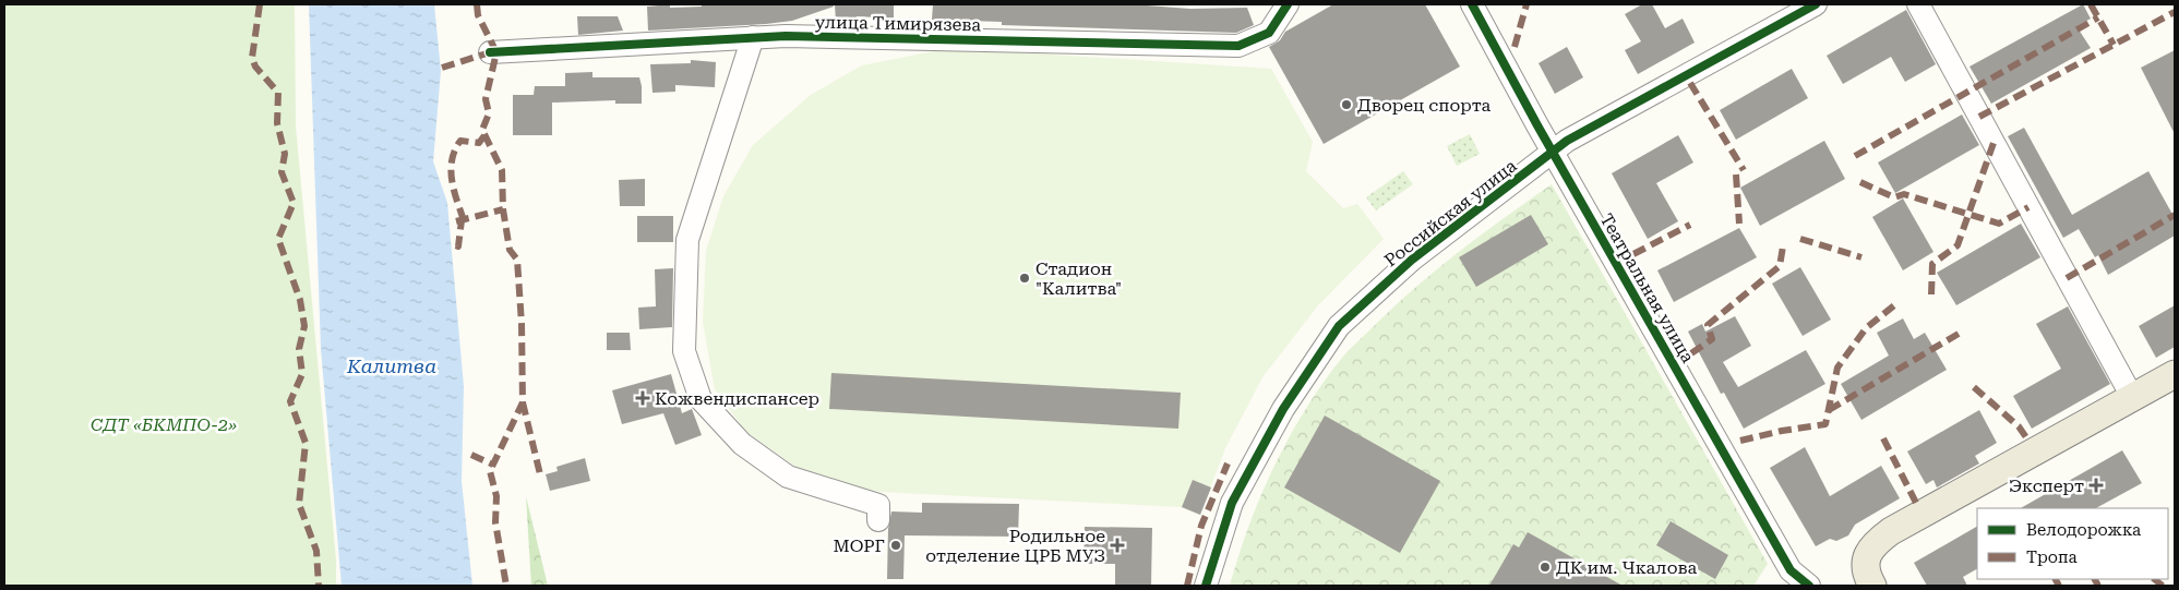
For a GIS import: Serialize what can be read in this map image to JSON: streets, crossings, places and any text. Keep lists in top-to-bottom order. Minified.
{"streets":{"street":["улица Тимирязева","Российская улица","Театральная улица"]},"crossings":[["Российская улица","Театральная улица"]],"water":["Калитва"],"parks":["СДТ «БКМПО-2»"],"places":{"other":["Дворец спорта","Стадион \"Калитва\"","МОРГ","ДК им. Чкалова"],"health":["Кожвендиспансер","Эксперт","Родильное отделение ЦРБ МУЗ"]},"legend":["Велодорожка","Тропа"]}
